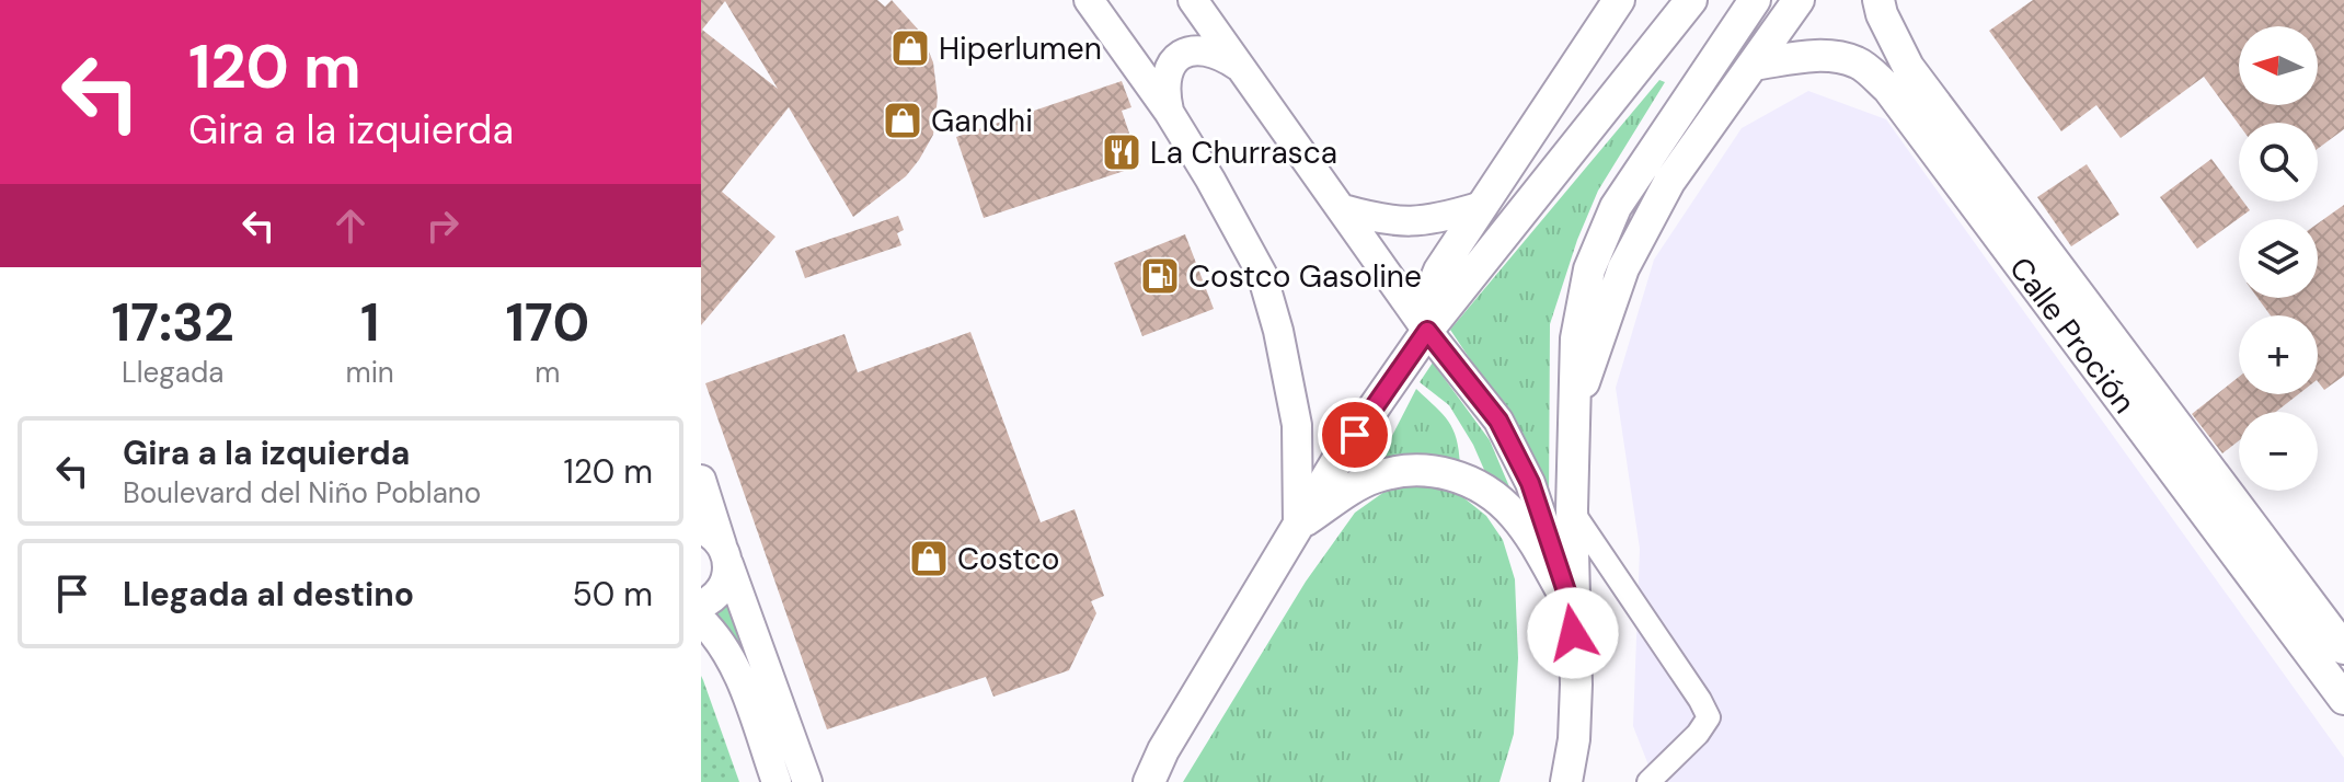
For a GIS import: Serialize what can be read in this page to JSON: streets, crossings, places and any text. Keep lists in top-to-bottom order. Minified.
{"streets":{"main road":["Calle Proción"]},"places":{"shop":["Hiperlumen","Gandhi","Costco"],"restaurant":["La Churrasca"],"fuel station":["Costco Gasoline"]},"north":"left","page":{"turn":["120 m","Gira a la izquierda"],"map_buttons":["+","−"],"eta":["17:32","Llegada","1","min","170","m"],"list":[{"name":"Gira a la izquierda","note":"Boulevard del Niño Poblano","value":"120 m"},{"name":"Llegada al destino","value":"50 m"}]}}
